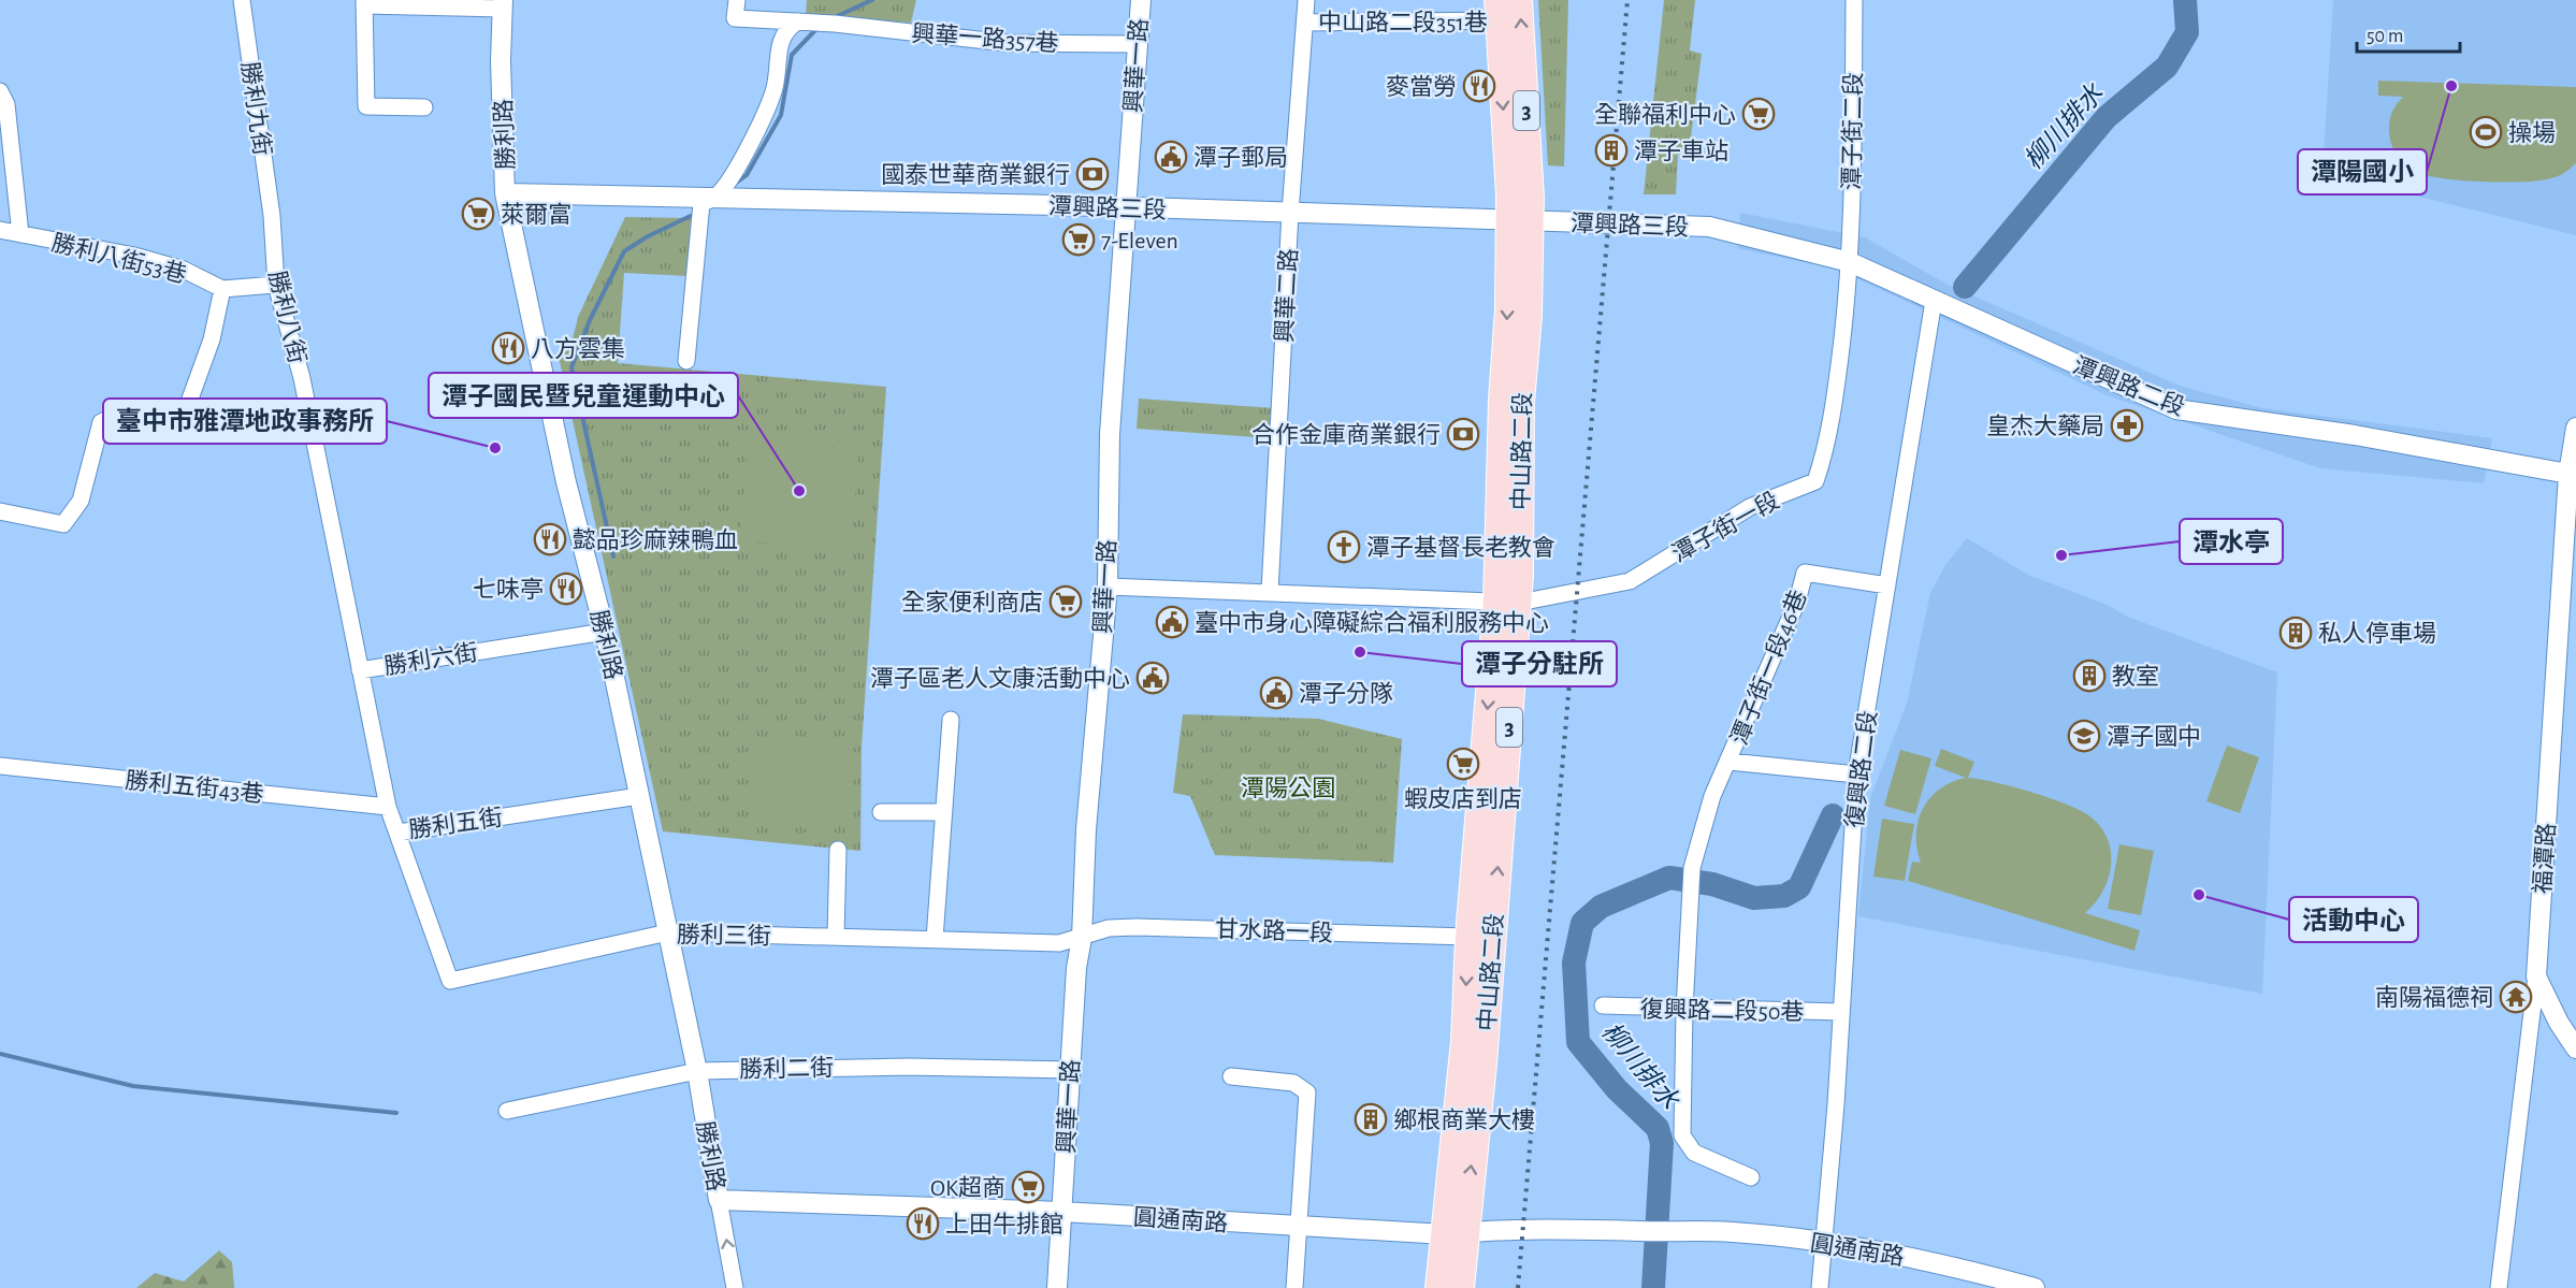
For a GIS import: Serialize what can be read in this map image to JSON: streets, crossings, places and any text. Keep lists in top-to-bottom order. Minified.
{"streets":{"main road":["3","中山路二段"],"street":["中山路二段351巷","興華一路357巷","興華一路","勝利九街","潭子街二段","勝利路","潭興路三段","勝利八街53巷","興華二路","勝利八街","潭興路二段","潭子街一段","勝利六街","潭子街一段46巷","復興路二段","勝利五街43巷","勝利五街","福潭路","甘水路一段","勝利三街","復興路二段50巷","勝利二街","圓通南路"]},"crossings":[["中山路二段351巷","興華二路"],["中山路二段351巷","中山路二段"],["興華一路357巷","興華一路"],["興華一路","潭興路三段"],["興華一路","甘水路一段"],["興華一路","勝利三街"],["興華一路","勝利二街"],["興華一路","圓通南路"],["勝利九街","勝利八街"],["潭子街二段","潭興路二段"],["潭子街二段","潭子街一段"],["勝利路","潭興路三段"],["勝利路","勝利六街"],["勝利路","勝利五街"],["勝利路","勝利三街"],["勝利路","勝利二街"],["勝利路","圓通南路"],["潭興路三段","興華二路"],["潭興路三段","潭興路二段"],["潭興路三段","中山路二段"],["勝利八街53巷","勝利八街"],["勝利八街","勝利六街"],["潭興路二段","潭子街一段"],["潭興路二段","復興路二段"],["潭興路二段","福潭路"],["中山路二段","潭子街一段"],["中山路二段","甘水路一段"],["中山路二段","圓通南路"],["勝利六街","勝利五街"],["潭子街一段46巷","復興路二段"],["潭子街一段46巷","復興路二段50巷"],["復興路二段","復興路二段50巷"],["復興路二段","圓通南路"],["勝利五街43巷","勝利五街"],["勝利五街","勝利三街"],["甘水路一段","勝利三街"]],"water":["柳川排水"],"parks":["潭陽公園"],"places":{"restaurant":["麥當勞","八方雲集","懿品珍麻辣鴨血","七味亭","上田牛排館"],"other":["潭陽國小","臺中市雅潭地政事務所","潭子國民暨兒童運動中心","潭水亭","潭子分駐所","活動中心"],"supermarket":["全聯福利中心","萊爾富","7-Eleven","全家便利商店","蝦皮店到店","OK超商"],"sports":["操場"],"building":["潭子車站","私人停車場","教室","鄉根商業大樓"],"public building":["潭子郵局","臺中市身心障礙綜合福利服務中心","潭子區老人文康活動中心","潭子分隊"],"bank":["國泰世華商業銀行","合作金庫商業銀行"],"pharmacy":["皇杰大藥局"],"church":["潭子基督長老教會"],"school or university":["潭子國中"],"temple":["南陽福德祠"]},"scale_bar":"50 m"}
